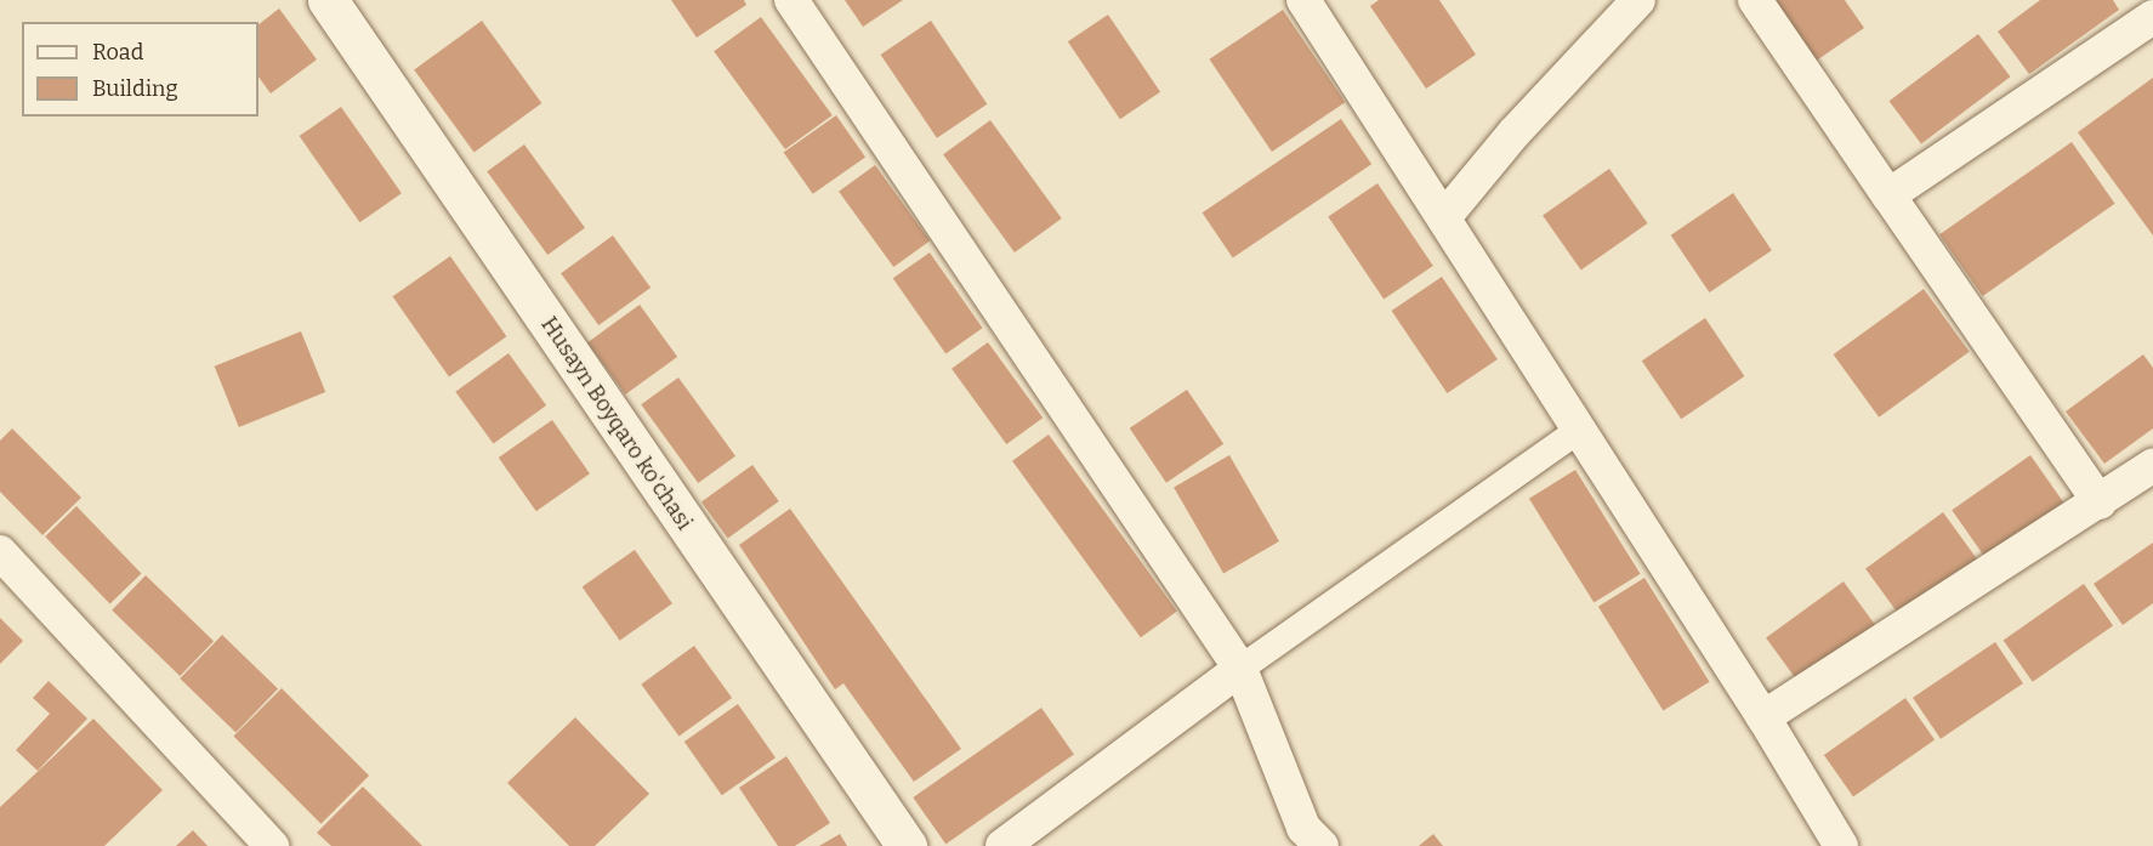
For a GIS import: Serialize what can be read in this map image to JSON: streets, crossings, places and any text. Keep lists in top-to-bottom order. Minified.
{"streets":{"main road":["Husayn Boyqaro ko'chasi"]},"legend":["Road","Building"]}
